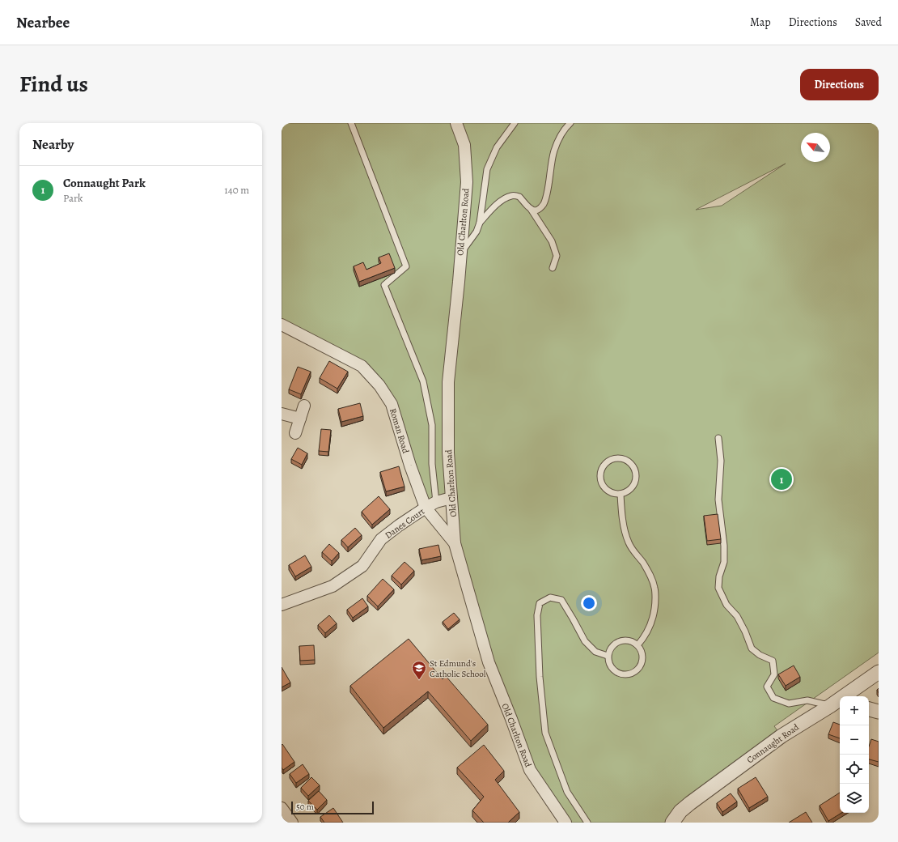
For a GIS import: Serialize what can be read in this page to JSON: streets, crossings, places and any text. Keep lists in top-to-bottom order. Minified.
{"streets":{"street":["Old Charlton Road","Roman Road","Danes Court","Connaught Road"]},"crossings":[["Old Charlton Road","Roman Road"],["Old Charlton Road","Danes Court"],["Roman Road","Danes Court"]],"places":{"school or university":["St Edmund's Catholic School"]},"scale_bar":"50 m","north":"top left","page":{"header":"Nearbee","nav":["Map","Directions","Saved"],"title":"Find us","buttons":"Directions","heading":"Nearby","list":[{"mark":"1","name":"Connaught Park","note":"Park","value":"140 m"}],"pins":"1","map_buttons":["+","−"],"scale":"50 m"}}
